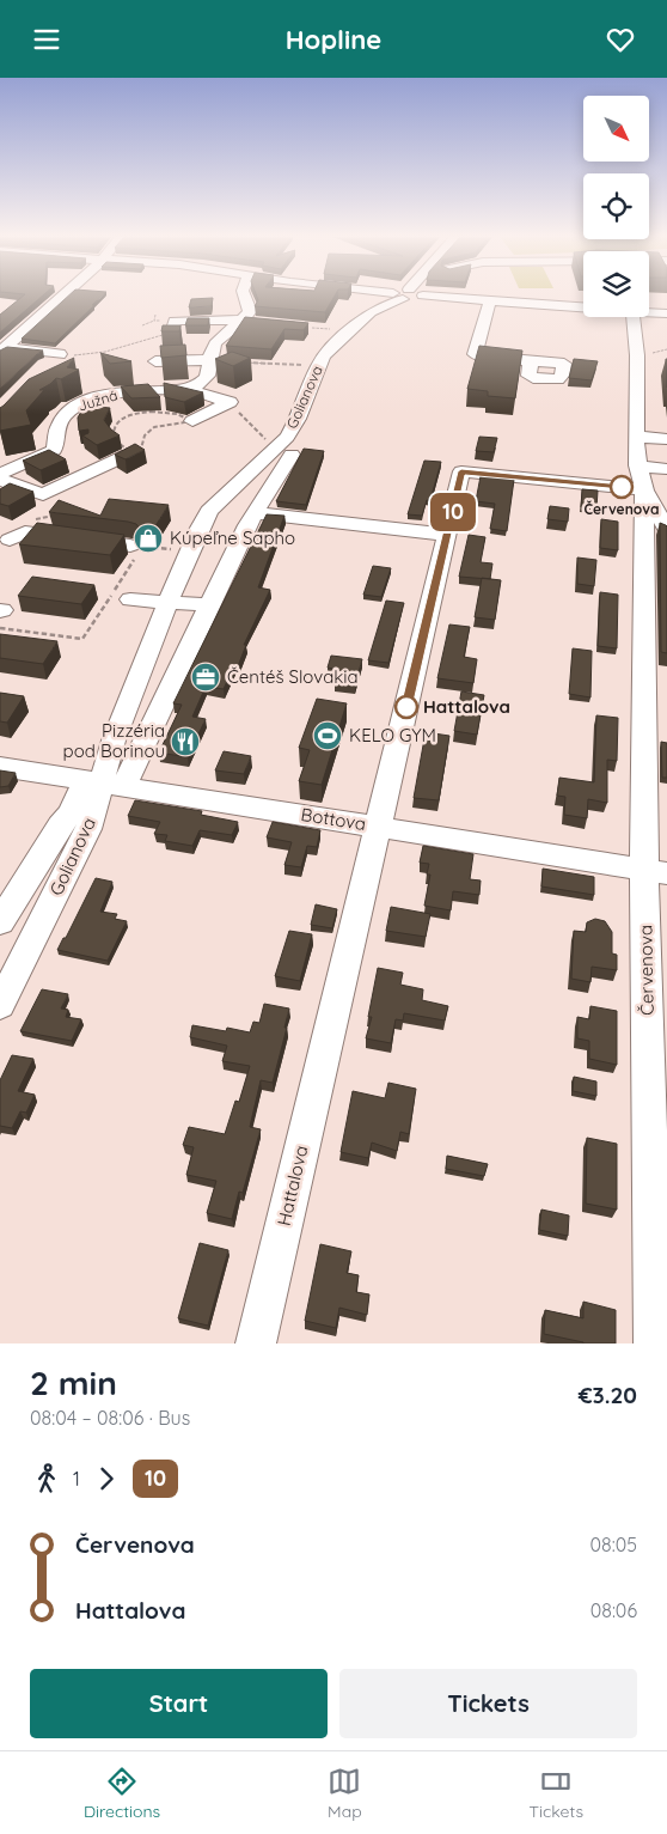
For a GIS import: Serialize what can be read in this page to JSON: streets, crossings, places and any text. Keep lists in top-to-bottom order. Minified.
{"streets":{"street":["Golianova","Južná","Bottova","Červenova","Hattalova"]},"crossings":[["Golianova","Bottova"],["Bottova","Červenova"],["Bottova","Hattalova"],["Červenova","Hattalova"]],"places":{"other":["Červenova","Hattalova"],"shop":["Kúpeľne Sapho"],"office":["Čentéš Slovakia"],"sports":["KELO GYM"],"restaurant":["Pizzéria pod Borinou"]},"lines":["bus line 10"],"north":"bottom right","page":{"header":"Hopline","on_map":"10","heading":["2 min","08:04 – 08:06 · Bus","€3.20"],"legs":["1","10"],"list":[{"name":"Červenova","value":"08:05"},{"name":"Hattalova","value":"08:06"}],"buttons":["Start","Tickets"],"tabs":["Directions","Map","Tickets"]}}
